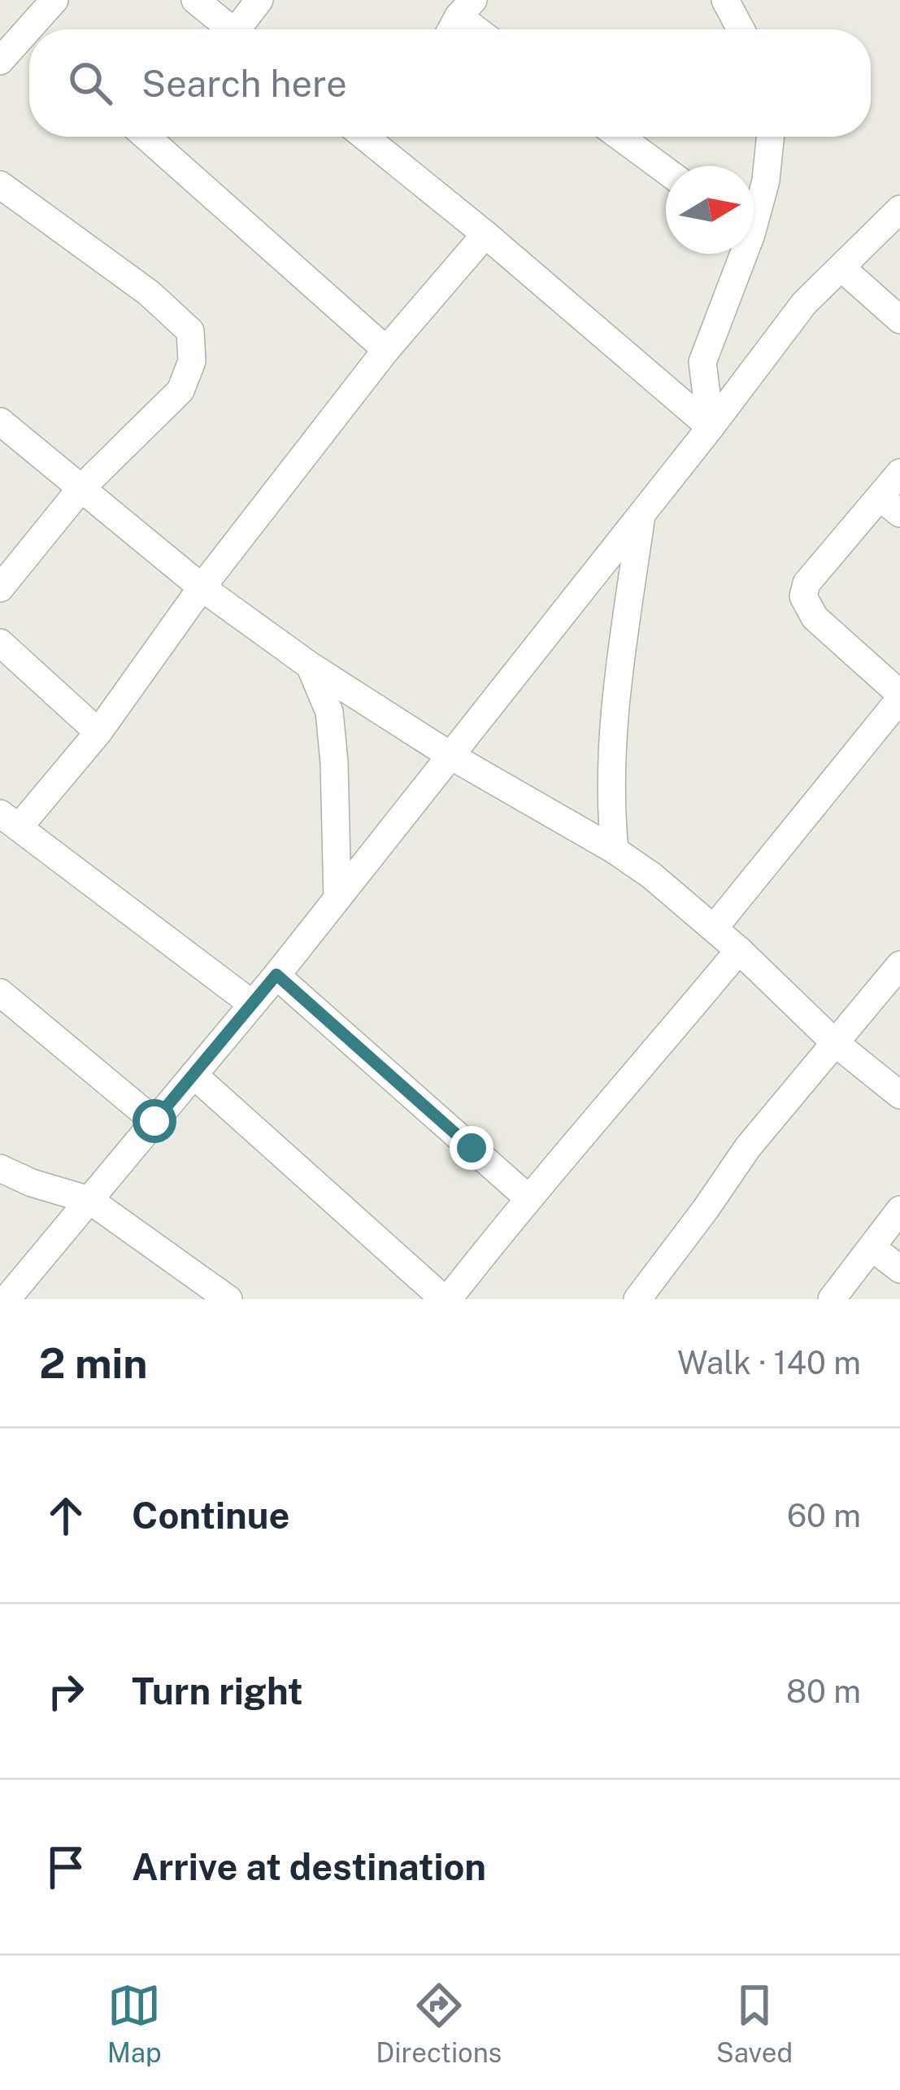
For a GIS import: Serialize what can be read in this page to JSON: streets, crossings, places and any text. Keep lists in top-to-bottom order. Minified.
{"north":"right","page":{"search":"Search here","heading":["2 min","Walk · 140 m"],"list":[["Continue","60 m"],["Turn right","80 m"],"Arrive at destination"],"nav":["Map","Directions","Saved"]}}
